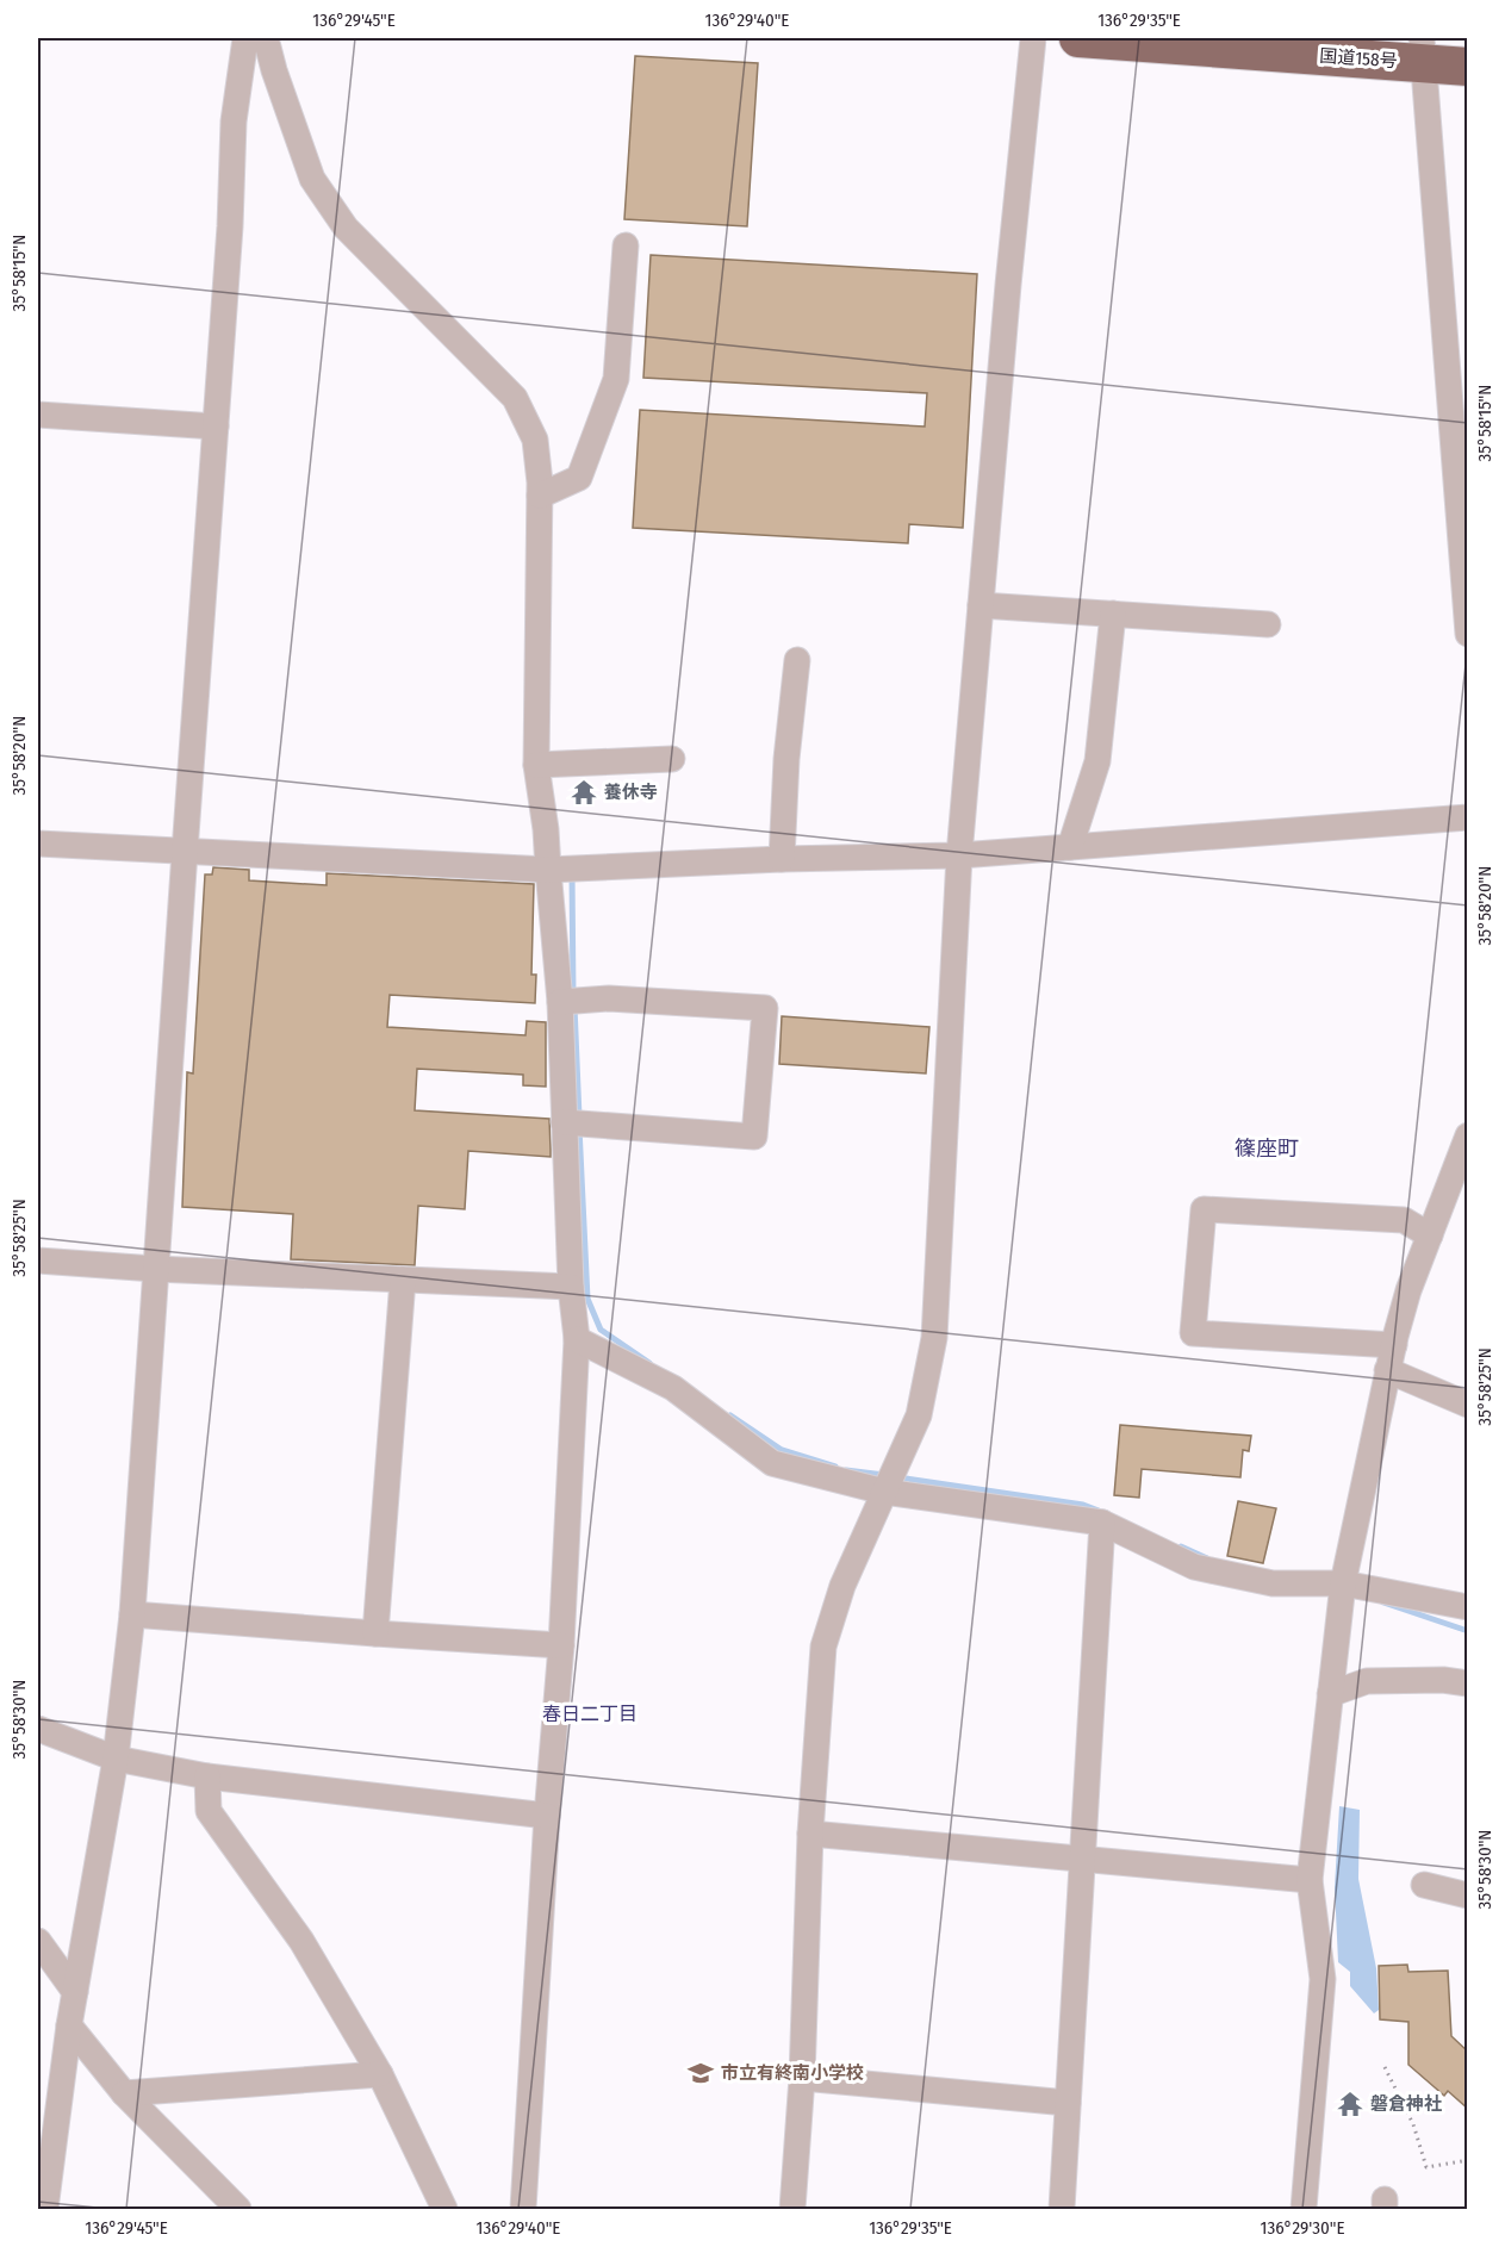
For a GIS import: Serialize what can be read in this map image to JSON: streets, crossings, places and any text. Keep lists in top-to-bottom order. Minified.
{"streets":{"highway":["国道158号"]},"districts":["篠座町","春日二丁目"],"places":{"temple":["養休寺","磐倉神社"],"school or university":["市立有終南小学校"]},"coordinates":["136°29'45\"E","136°29'40\"E","136°29'35\"E","35°58'15\"N","35°58'20\"N","35°58'25\"N","35°58'30\"N","136°29'30\"E"]}
